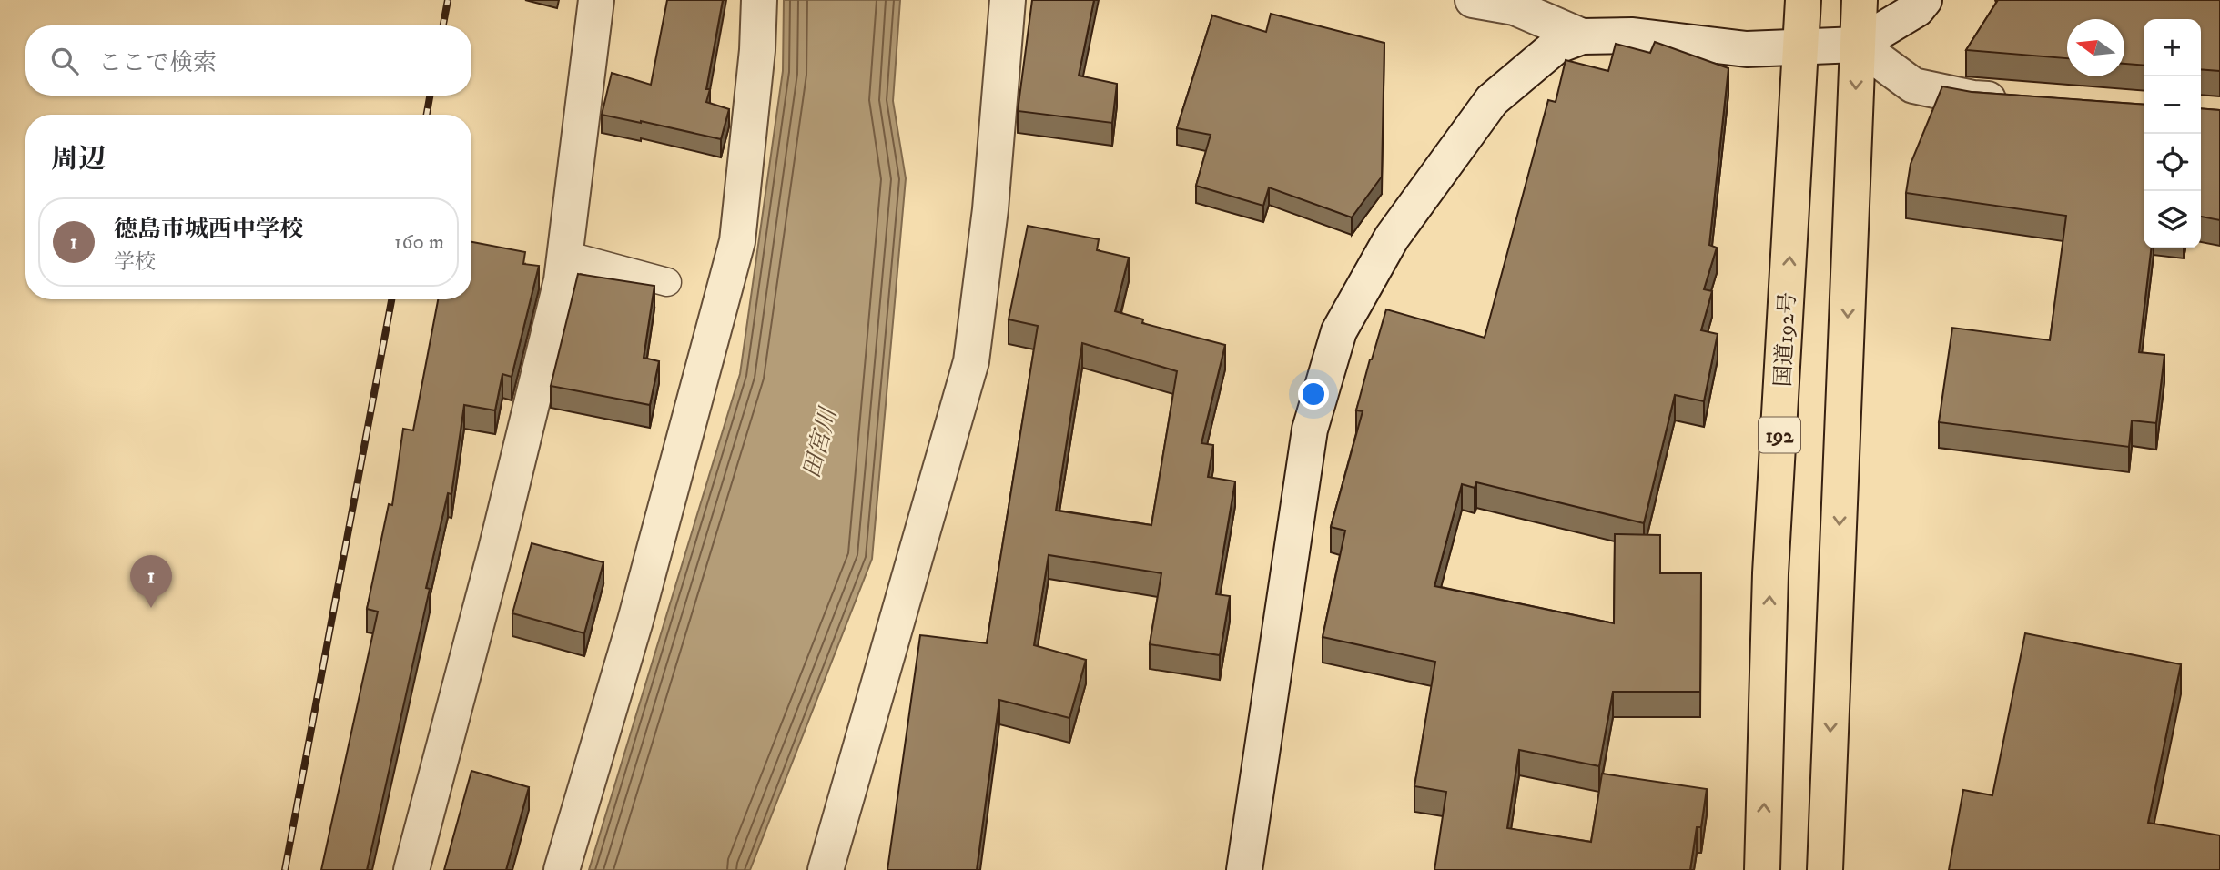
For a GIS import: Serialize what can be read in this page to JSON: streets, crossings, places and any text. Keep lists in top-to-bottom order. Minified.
{"streets":{"highway":["国道192号","192"]},"water":["田宮川"],"north":"left","page":{"map_buttons":["+","−"],"search":"ここで検索","heading":"周辺","list":[{"mark":"1","name":"徳島市城西中学校","note":"学校","value":"160 m"}],"pins":"1"}}
